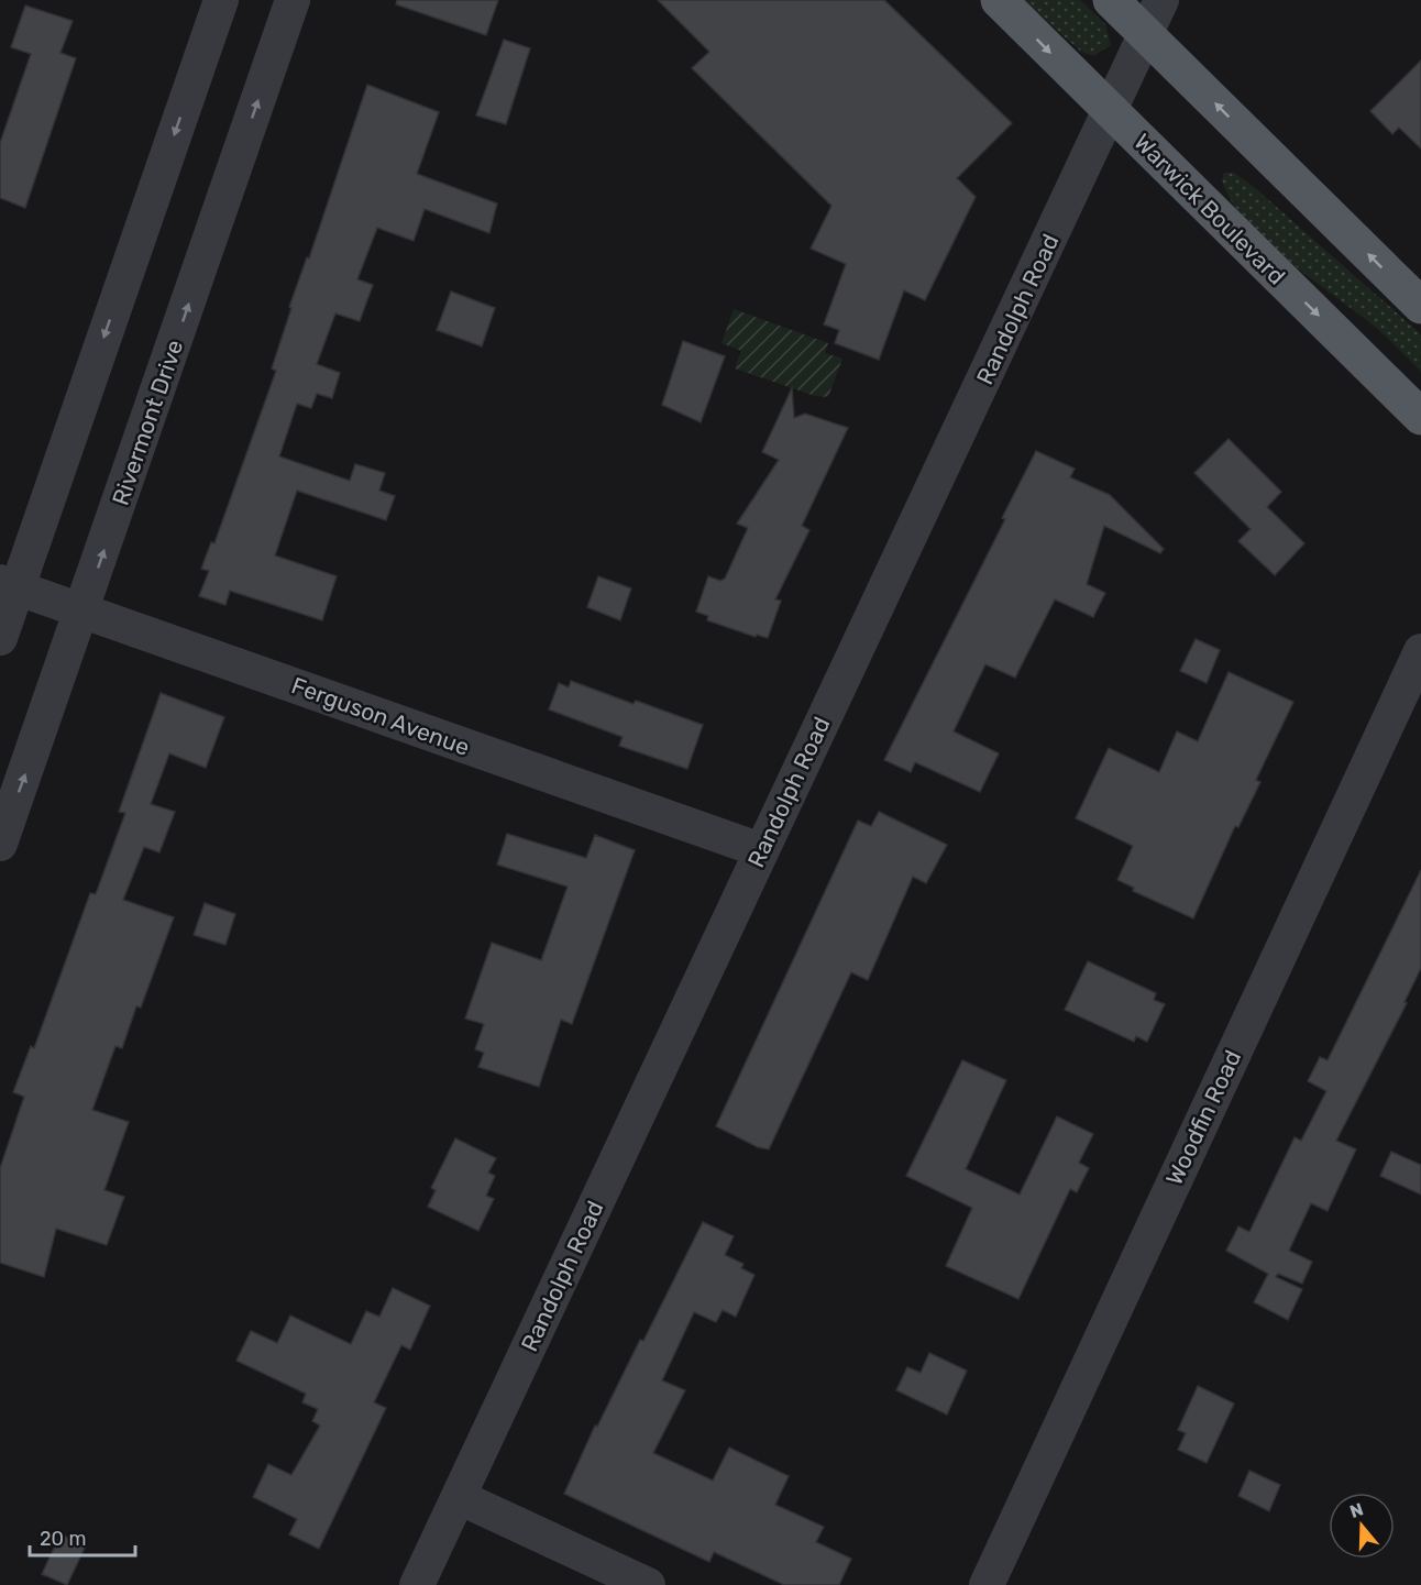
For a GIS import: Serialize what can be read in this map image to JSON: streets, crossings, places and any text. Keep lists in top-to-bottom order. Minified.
{"streets":{"main road":["Warwick Boulevard"],"street":["Randolph Road","Rivermont Drive","Ferguson Avenue","Woodfin Road"]},"crossings":[["Warwick Boulevard","Randolph Road"],["Randolph Road","Ferguson Avenue"],["Rivermont Drive","Ferguson Avenue"]],"scale_bar":"20 m","north":"top"}
